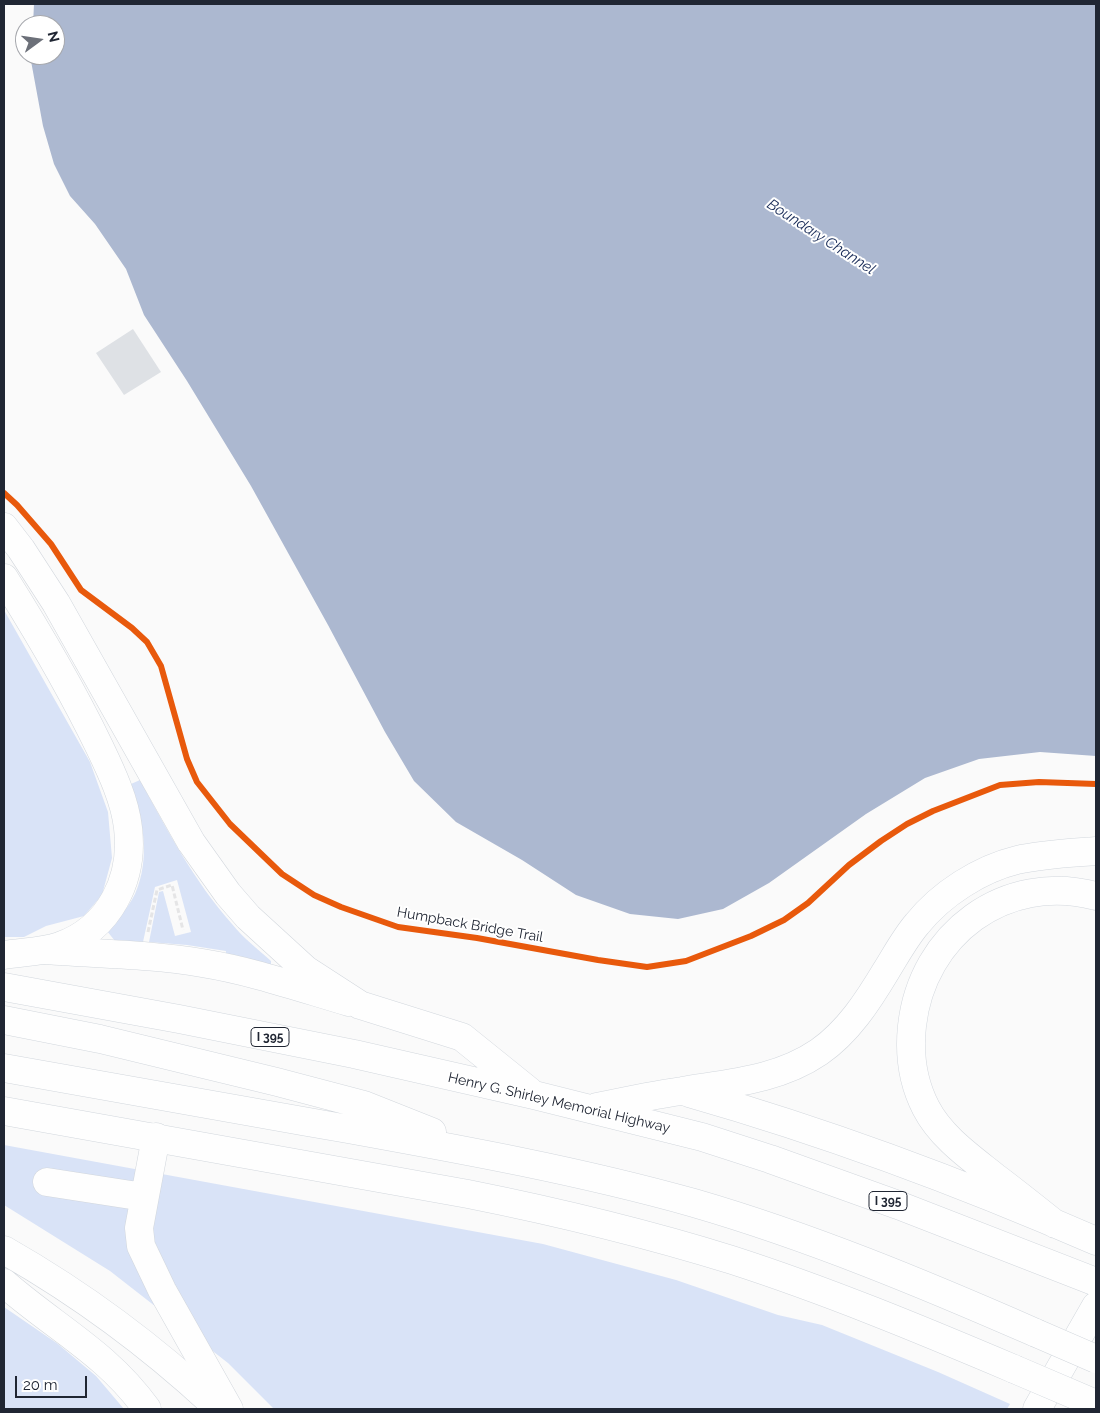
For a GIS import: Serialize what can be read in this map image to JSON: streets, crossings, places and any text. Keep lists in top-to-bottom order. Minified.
{"streets":{"main road":["I 395","Henry G. Shirley Memorial Highway"],"cycle path":["Humpback Bridge Trail"]},"water":["Boundary Channel"],"scale_bar":"20 m","north":"right"}
